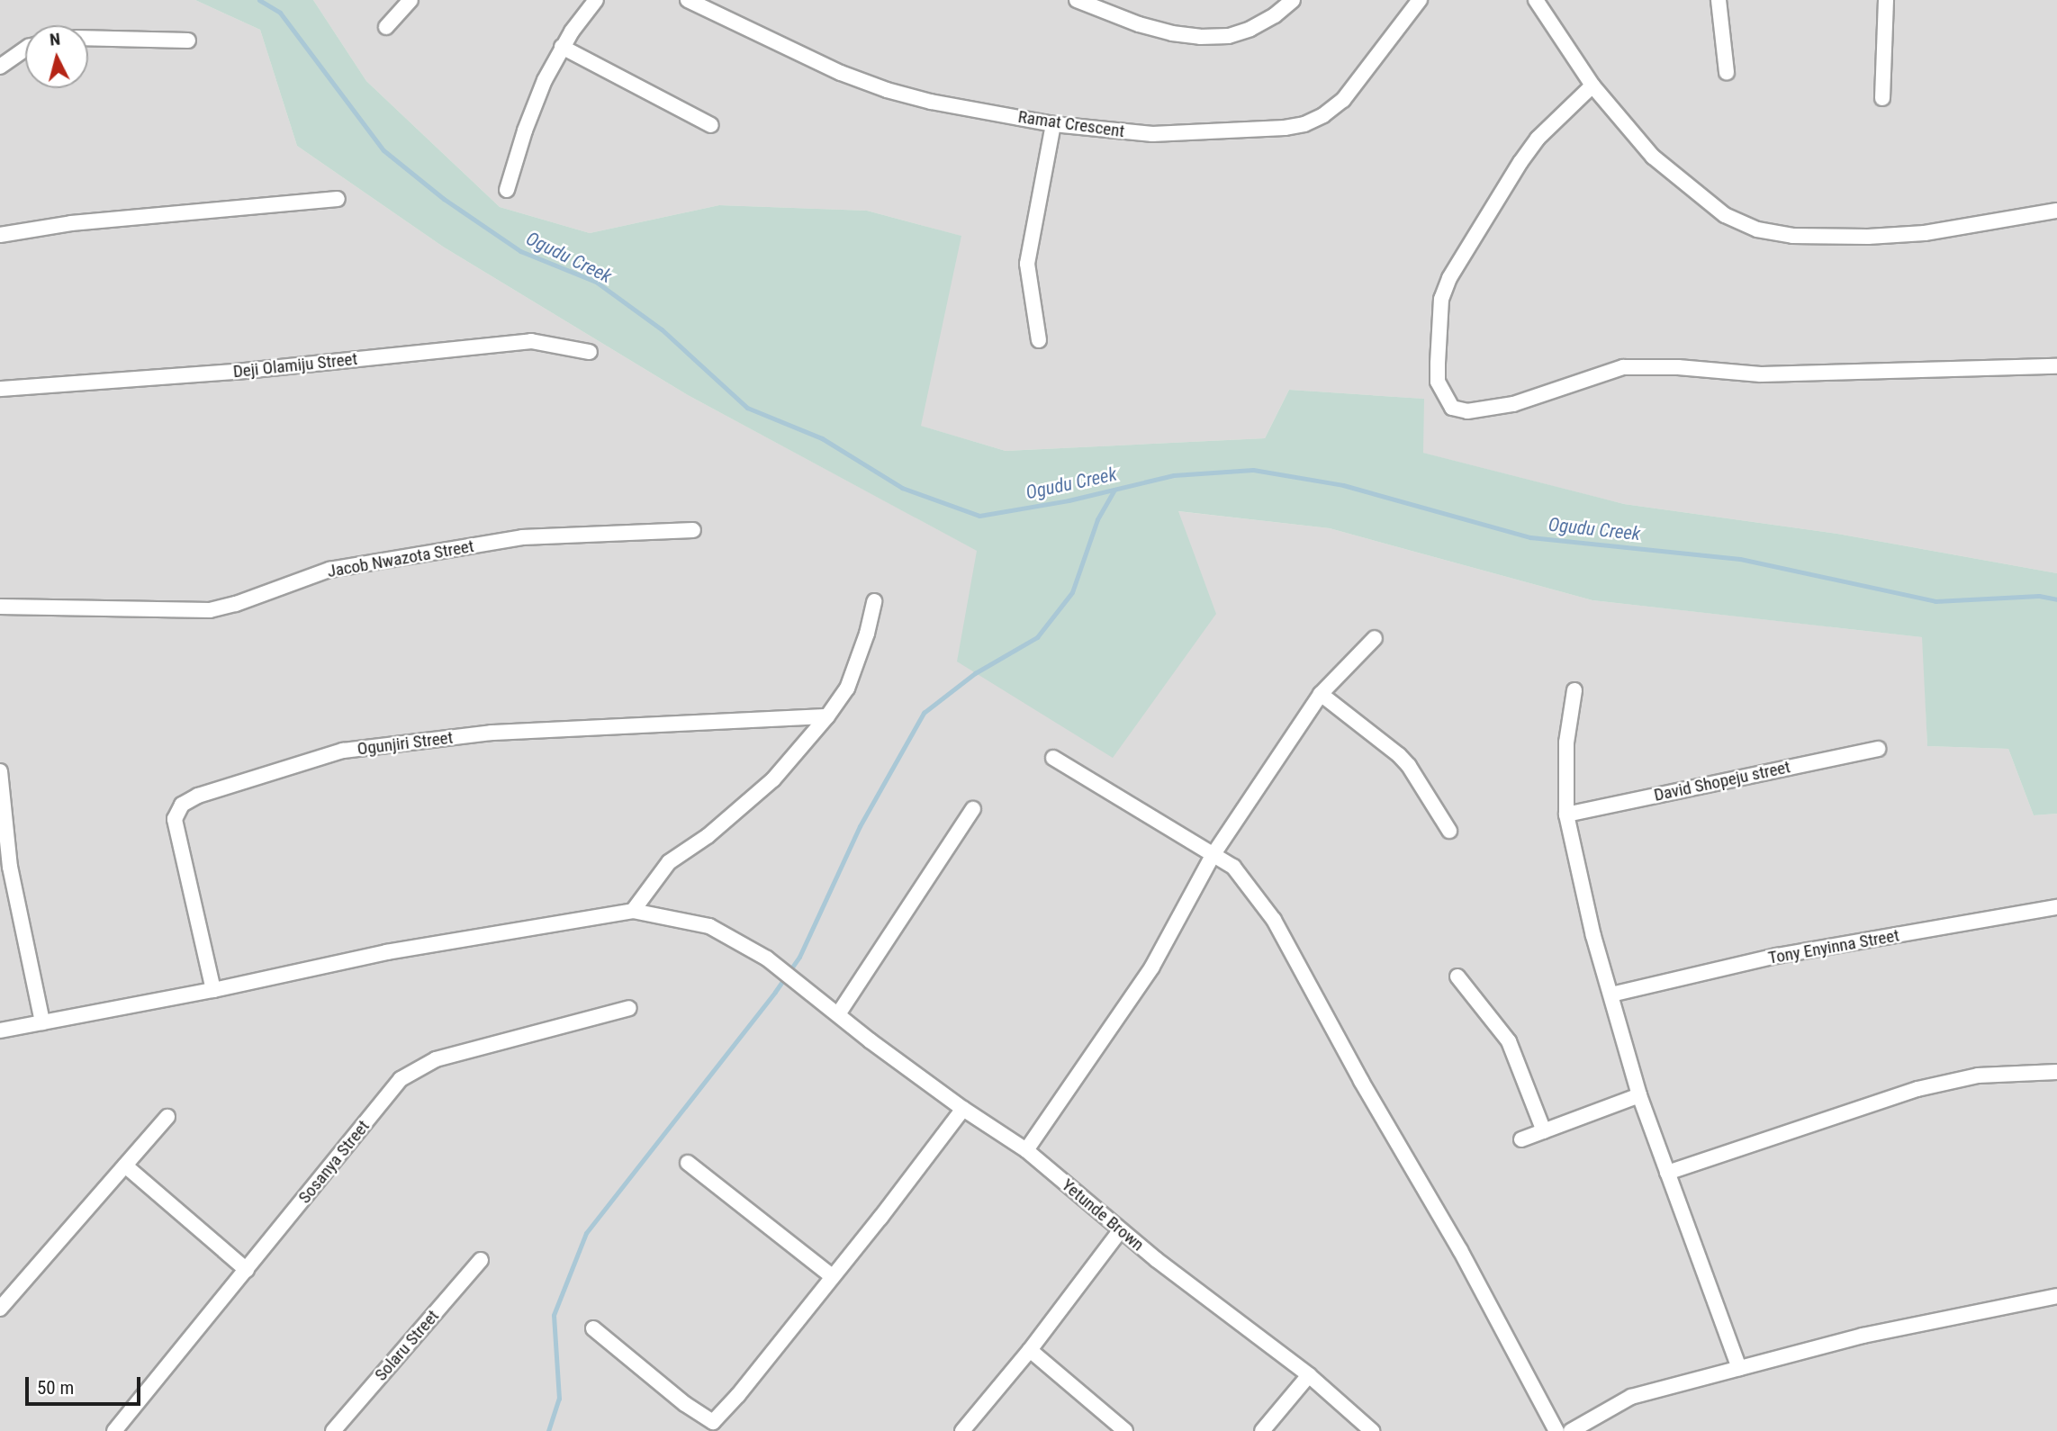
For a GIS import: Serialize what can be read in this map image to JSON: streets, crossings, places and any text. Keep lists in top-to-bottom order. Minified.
{"streets":{"street":["Ramat Crescent","Deji Olamiju Street","Jacob Nwazota Street","Ogunjiri Street","David Shopeju street","Tony Enyinna Street","Sosanya Street","Yetunde Brown","Solaru Street"]},"water":["Ogudu Creek"],"scale_bar":"50 m","north":"top"}
